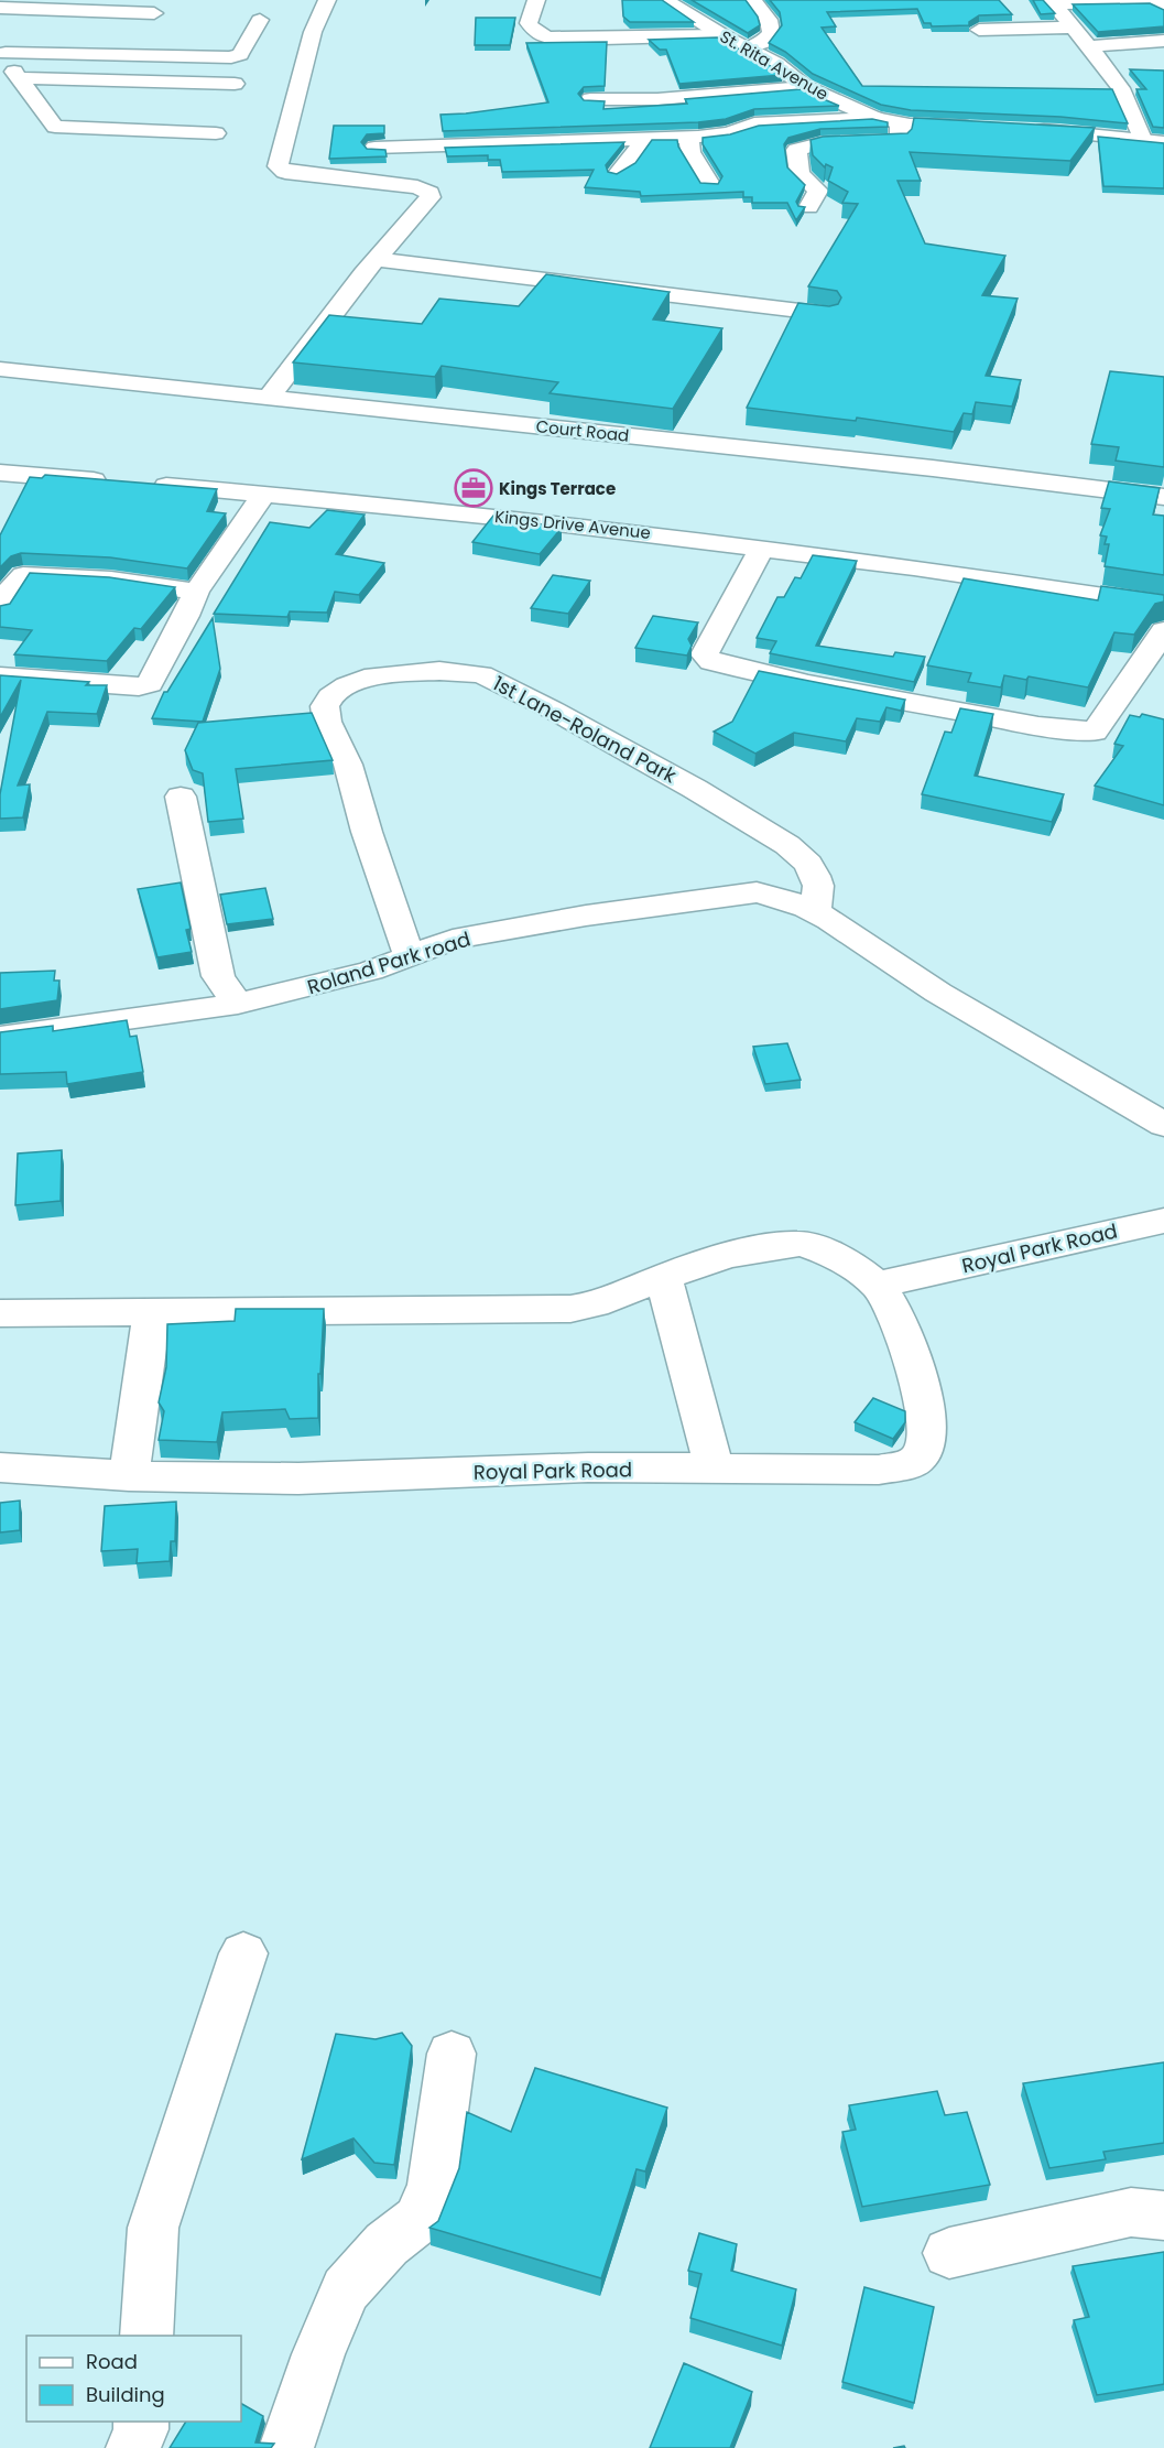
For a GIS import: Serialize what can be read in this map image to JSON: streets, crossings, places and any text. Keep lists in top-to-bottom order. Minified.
{"streets":{"street":["St. Rita Avenue","Court Road","Kings Drive Avenue","1st Lane-Roland Park","Roland Park road","Royal Park Road"]},"crossings":[["1st Lane-Roland Park","Roland Park road"]],"places":{"office":["Kings Terrace"]},"legend":["Road","Building"]}
